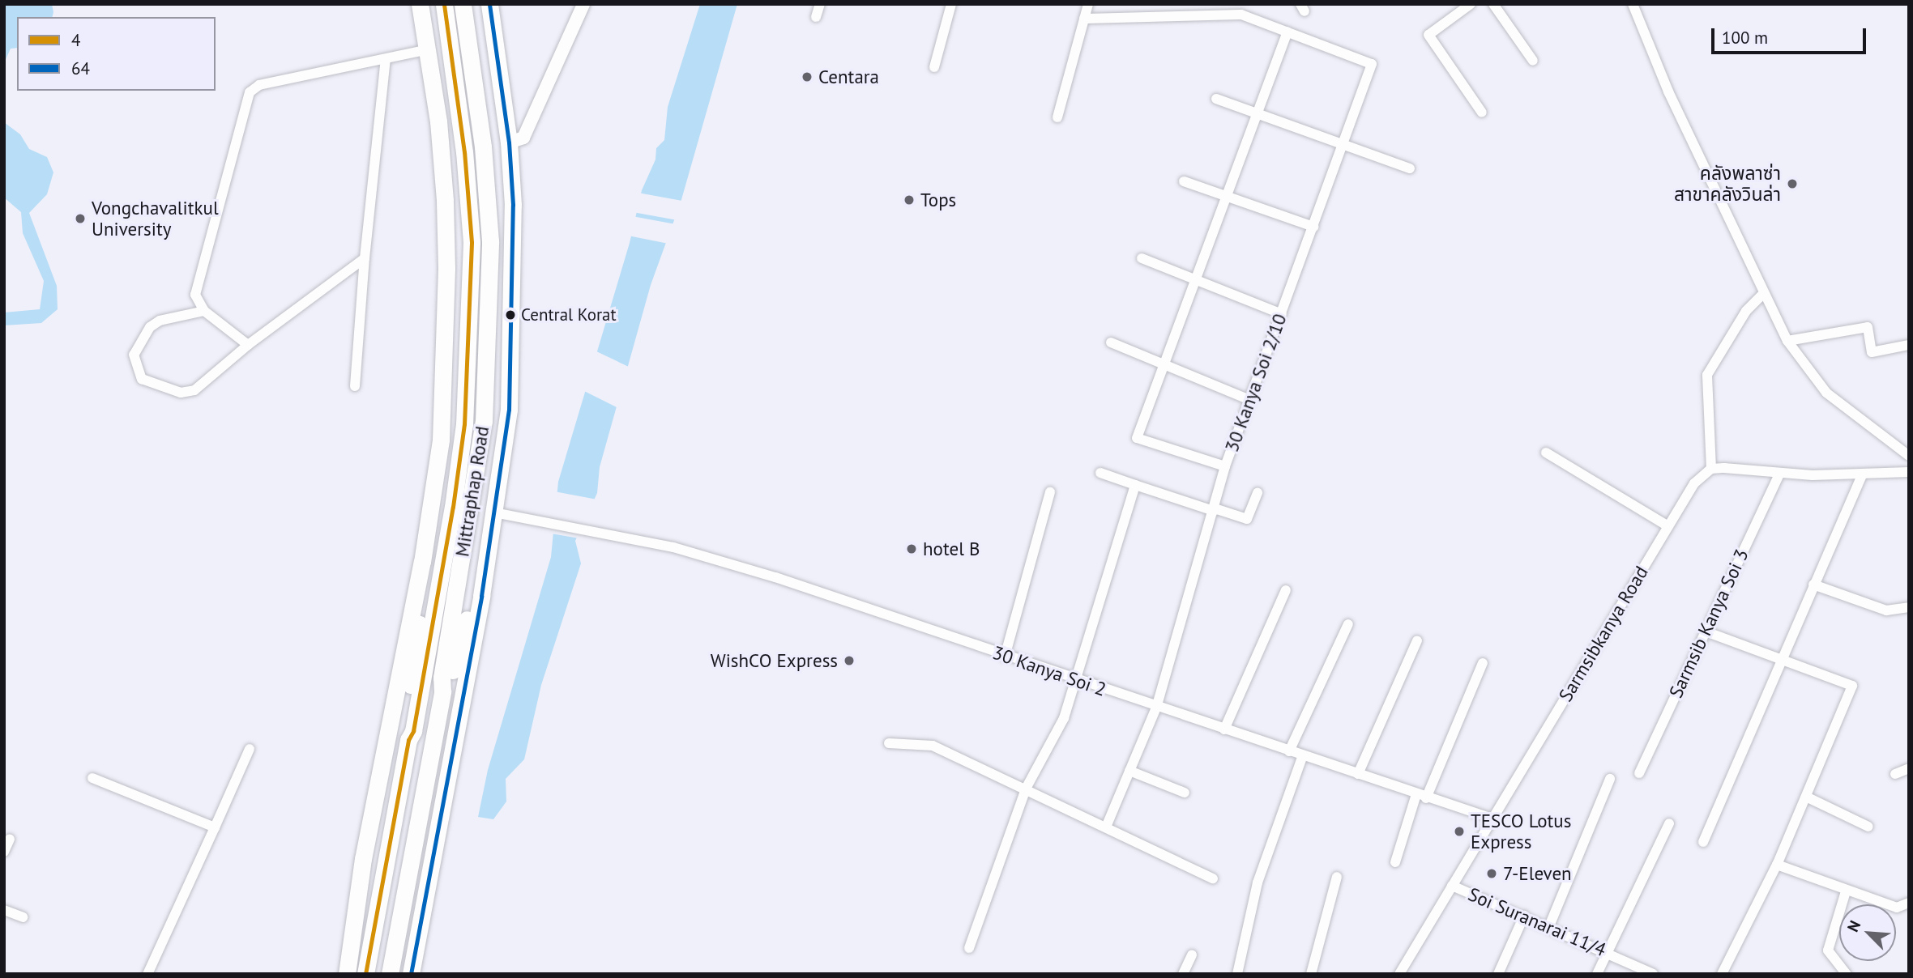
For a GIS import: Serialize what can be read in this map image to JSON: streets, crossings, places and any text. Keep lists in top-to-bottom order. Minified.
{"streets":{"highway":["Mittraphap Road"],"street":["30 Kanya Soi 2/10","Sarmsib Kanya Soi 3","Sarmsibkanya Road","30 Kanya Soi 2","Soi Suranarai 11/4"]},"crossings":[["30 Kanya Soi 2/10","30 Kanya Soi 2"],["Sarmsibkanya Road","30 Kanya Soi 2"],["Sarmsibkanya Road","Soi Suranarai 11/4"]],"places":["Centara","คลังพลาซ่า สาขาคลังวินล่า","Tops","Vongchavalitkul University","Central Korat","hotel B","WishCO Express","TESCO Lotus Express","7-Eleven"],"lines":["transit line 4","transit line 64"],"legend":["4","64"],"scale_bar":"100 m","north":"top left"}
